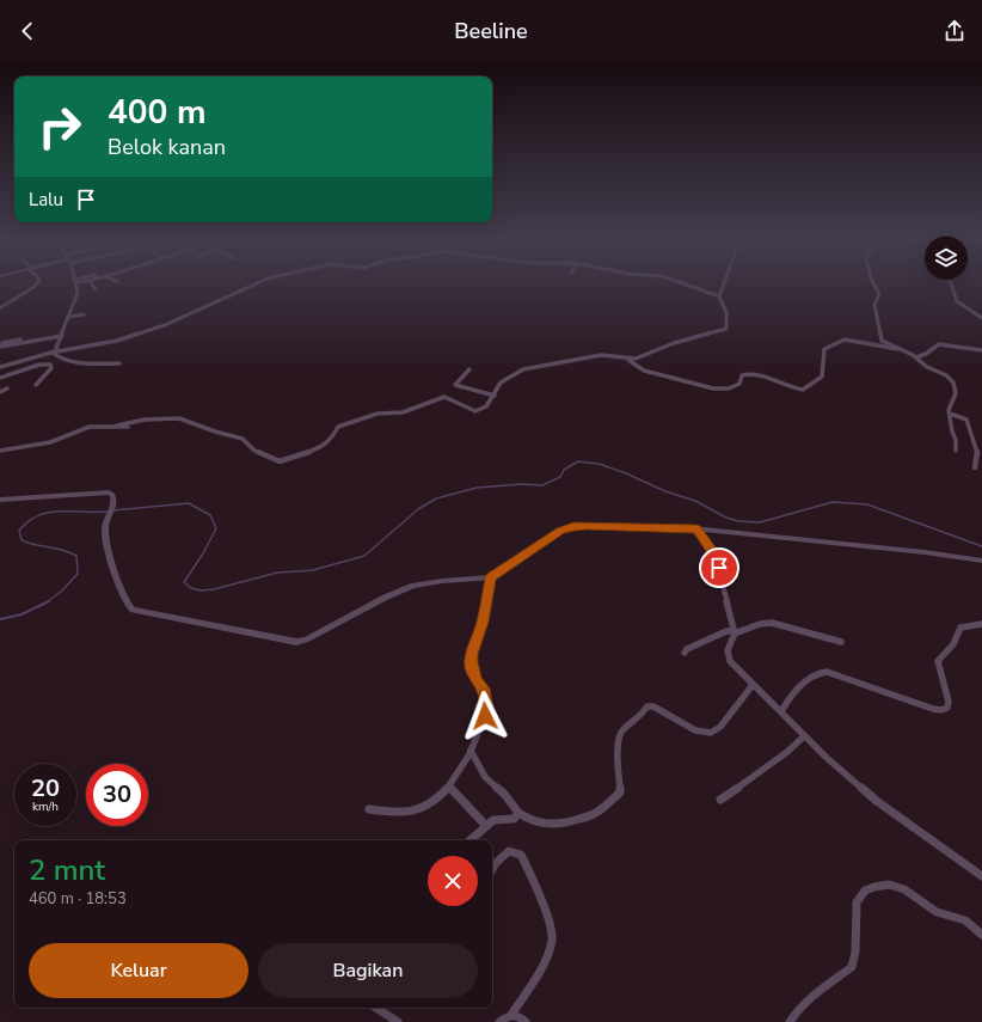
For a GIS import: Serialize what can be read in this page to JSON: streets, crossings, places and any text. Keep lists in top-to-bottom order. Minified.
{"page":{"header":"Beeline","turn":["400 m","Belok kanan"],"then":"Lalu","speed":"20 km/h","limit":"30","heading":["2 mnt","460 m · 18:53"],"buttons":["Keluar","Bagikan"]}}
